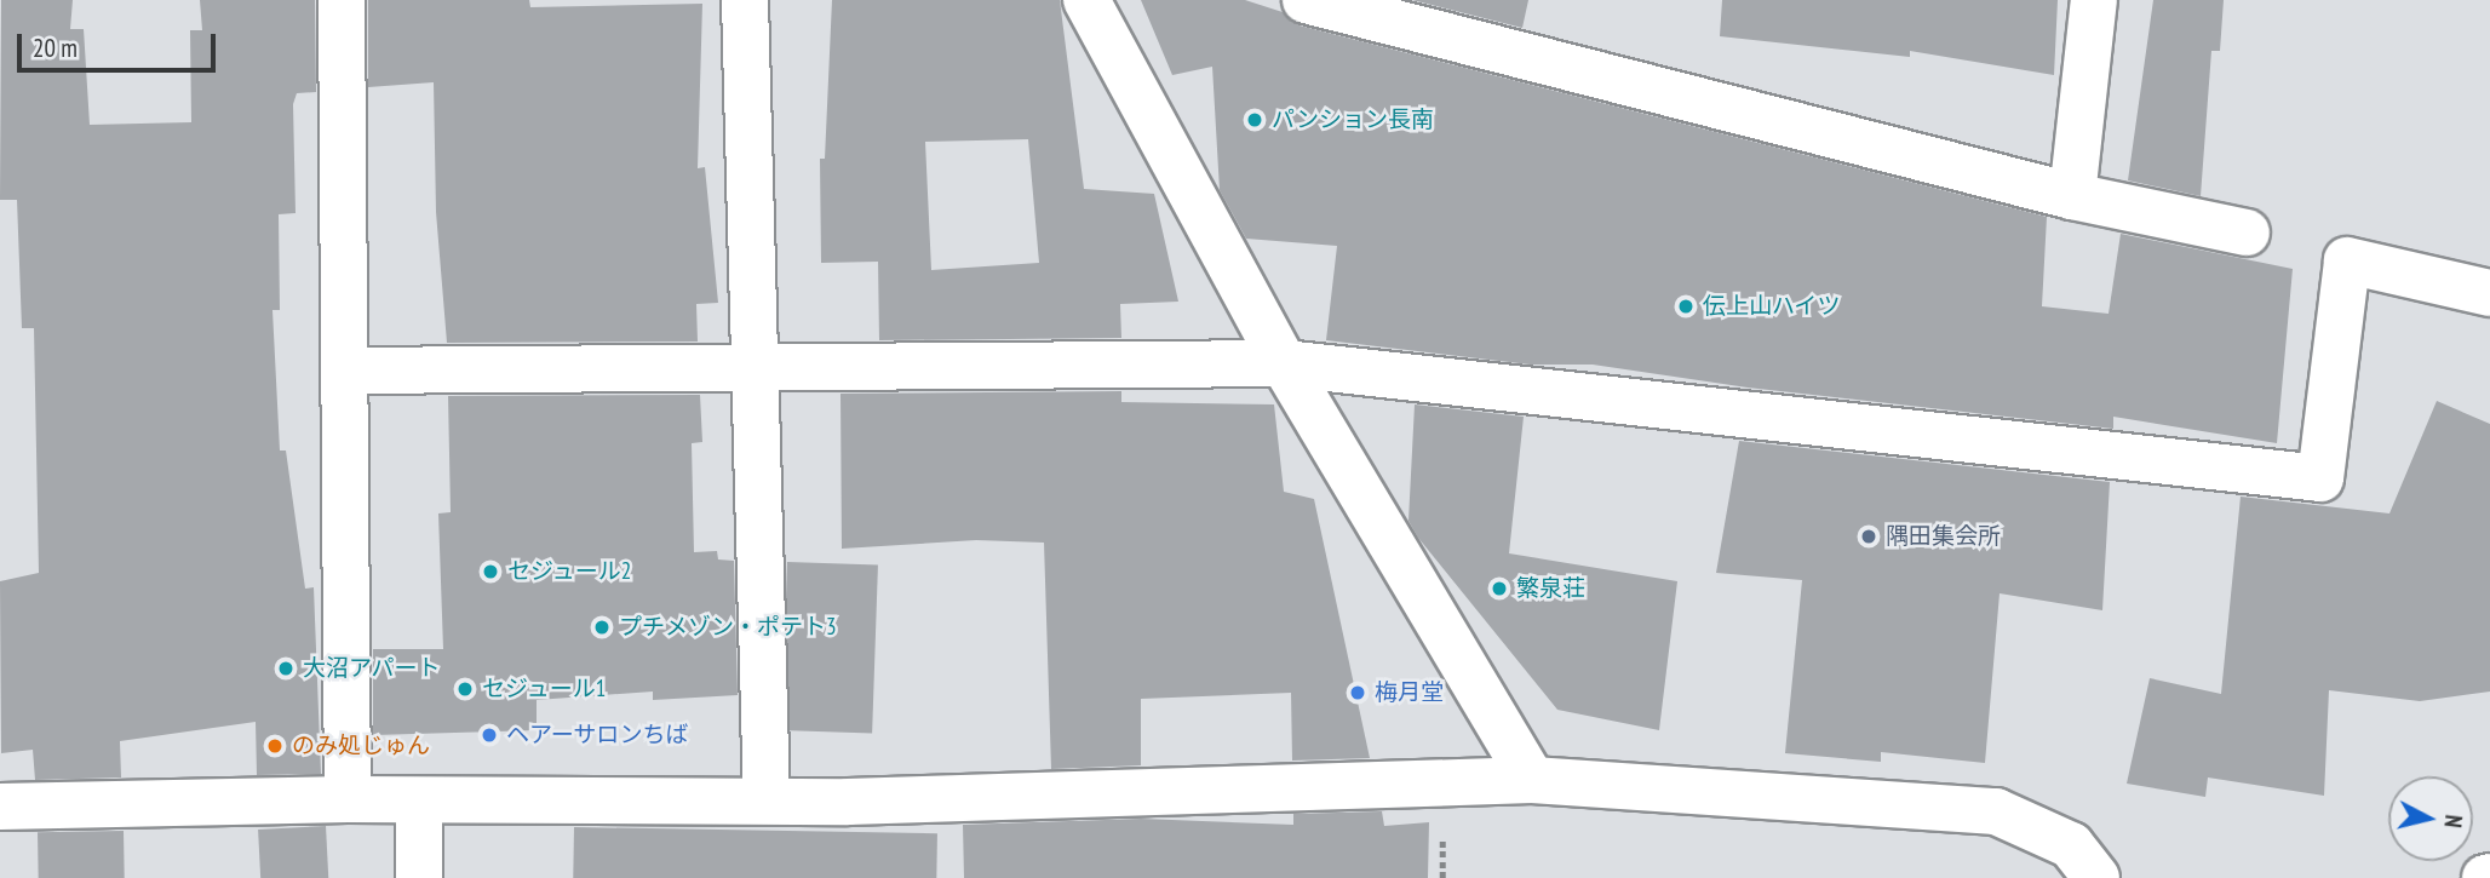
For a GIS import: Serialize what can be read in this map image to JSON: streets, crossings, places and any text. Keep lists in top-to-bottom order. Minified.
{"places":["パンション長南","伝上山ハイツ","隅田集会所","セジュール2","繁泉荘","プチメゾン・ポテト3","大沼アパート","セジュール1","梅月堂","ヘアーサロンちば","のみ処じゅん"],"scale_bar":"20 m","north":"right"}
